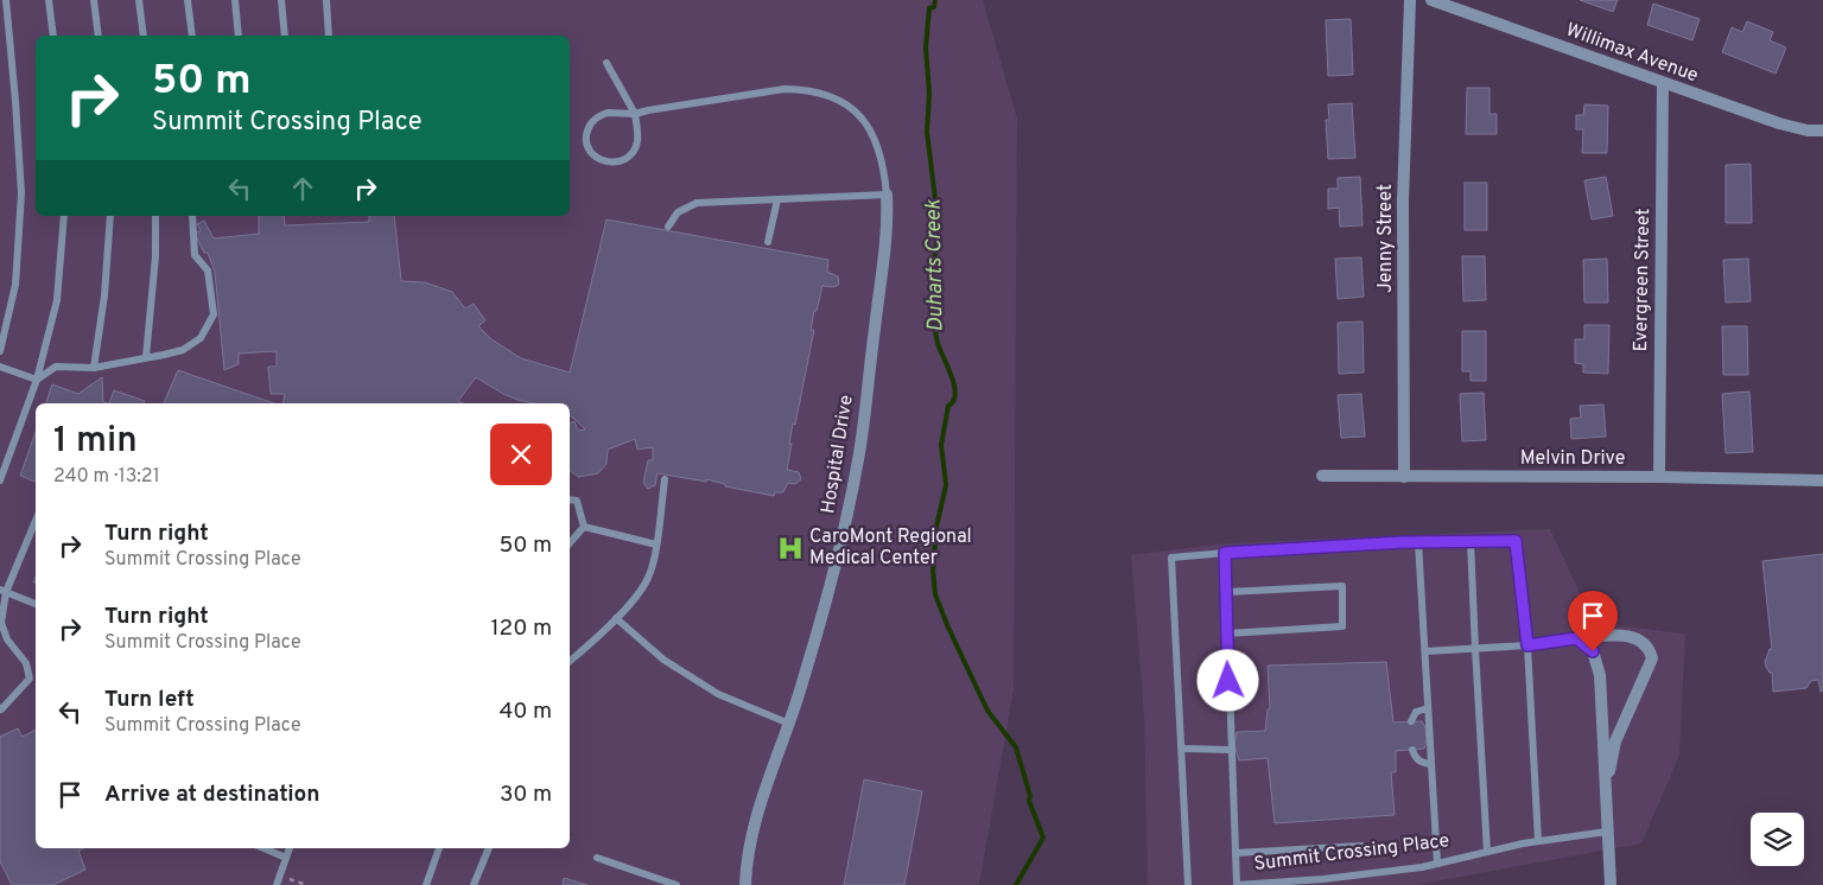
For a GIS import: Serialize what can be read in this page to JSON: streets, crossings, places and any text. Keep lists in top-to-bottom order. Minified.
{"streets":{"street":["Willimax Avenue","Jenny Street","Evergreen Street","Hospital Drive","Melvin Drive"],"lane":["Summit Crossing Place"]},"crossings":[["Willimax Avenue","Evergreen Street"],["Jenny Street","Melvin Drive"],["Evergreen Street","Melvin Drive"]],"water":["Duharts Creek"],"places":{"hospital":["CaroMont Regional Medical Center"]},"page":{"turn":["50 m","Summit Crossing Place"],"heading":["1 min","240 m · 13:21"],"list":[{"name":"Turn right","note":"Summit Crossing Place","value":"50 m"},{"name":"Turn right","note":"Summit Crossing Place","value":"120 m"},{"name":"Turn left","note":"Summit Crossing Place","value":"40 m"},{"name":"Arrive at destination","value":"30 m"}]}}
